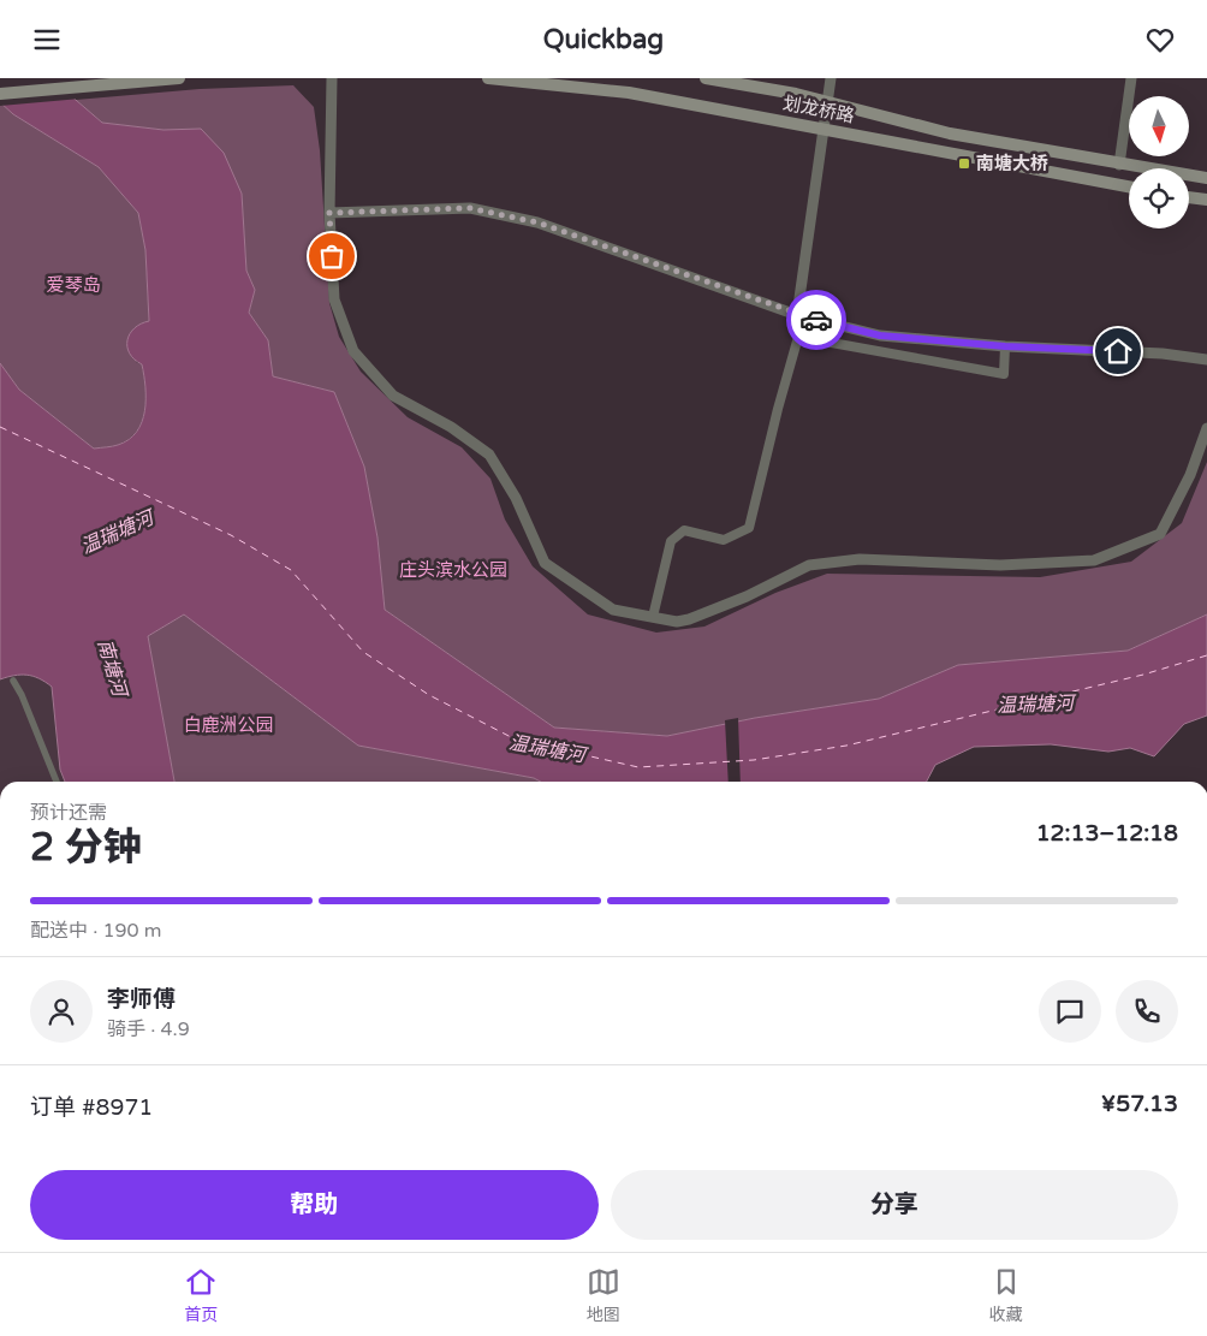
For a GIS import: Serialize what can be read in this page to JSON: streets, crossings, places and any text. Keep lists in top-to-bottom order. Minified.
{"streets":{"main road":["划龙桥路"]},"water":["温瑞塘河","南塘河"],"parks":["爱琴岛","庄头滨水公园","白鹿洲公园"],"places":{"transit":["南塘大桥"]},"north":"bottom","page":{"header":"Quickbag","heading":["2 分钟","预计还需","12:13–12:18"],"panel":["李师傅","骑手 · 4.9","订单 #8971","¥57.13"],"bar":"配送中 · 190 m","buttons":["帮助","分享"],"tabs":["首页","地图","收藏"]}}
